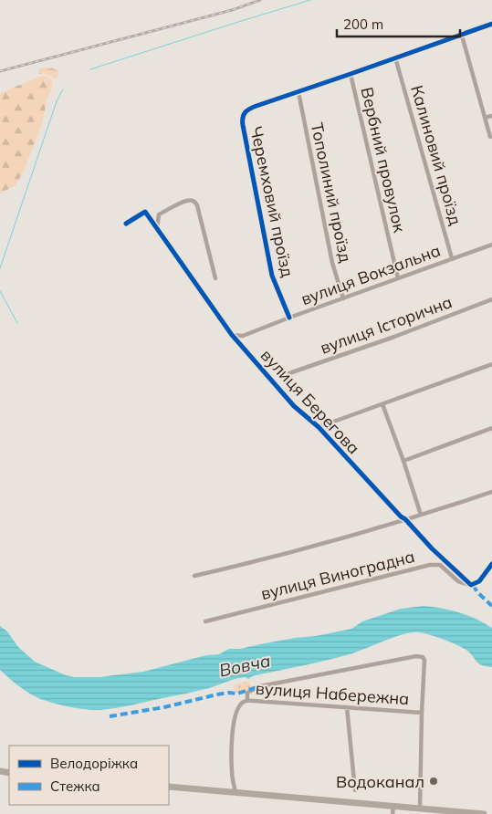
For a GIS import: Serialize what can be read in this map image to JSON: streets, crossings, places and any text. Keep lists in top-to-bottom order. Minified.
{"streets":{"street":["Калиновий проїзд","Вербний провулок","Тополиний проїзд","Черемховий проїзд","вулиця Вокзальна","вулиця Історична","вулиця Берегова","вулиця Виноградна","вулиця Набережна"]},"crossings":[["Калиновий проїзд","вулиця Вокзальна"],["Вербний провулок","вулиця Вокзальна"],["Тополиний проїзд","Черемховий проїзд"],["Тополиний проїзд","вулиця Вокзальна"],["Черемховий проїзд","вулиця Вокзальна"],["вулиця Вокзальна","вулиця Берегова"],["вулиця Берегова","вулиця Виноградна"]],"water":["Вовча"],"places":["Водоканал"],"legend":["Велодоріжка","Стежка"],"scale_bar":"200 m"}
